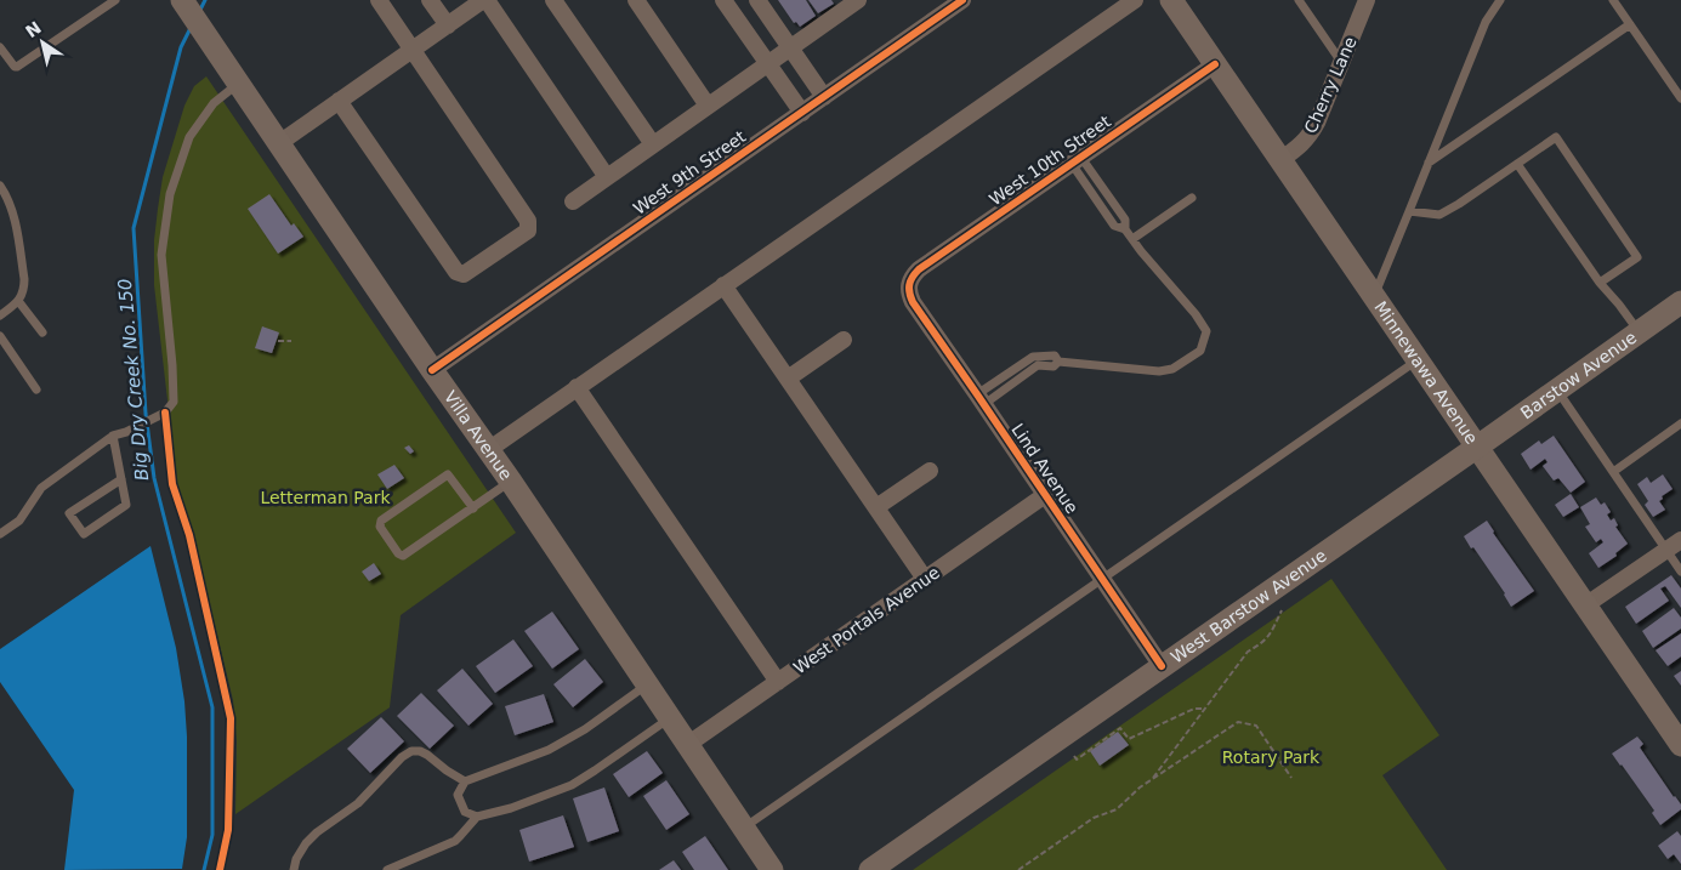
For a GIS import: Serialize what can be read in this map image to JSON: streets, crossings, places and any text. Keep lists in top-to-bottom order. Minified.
{"streets":{"main road":["Minnewawa Avenue","Barstow Avenue","Villa Avenue","West Barstow Avenue"],"street":["Cherry Lane","West 10th Street","West 9th Street","Lind Avenue","West Portals Avenue"]},"crossings":[["Cherry Lane","Minnewawa Avenue"],["West 10th Street","Minnewawa Avenue"],["West 10th Street","Lind Avenue"],["West 9th Street","Villa Avenue"],["Minnewawa Avenue","Barstow Avenue"],["Minnewawa Avenue","West Barstow Avenue"],["Barstow Avenue","West Barstow Avenue"],["Villa Avenue","West Portals Avenue"],["Lind Avenue","West Barstow Avenue"],["Lind Avenue","West Portals Avenue"]],"water":["Big Dry Creek No. 150"],"parks":["Letterman Park","Rotary Park"],"north":"top left"}
